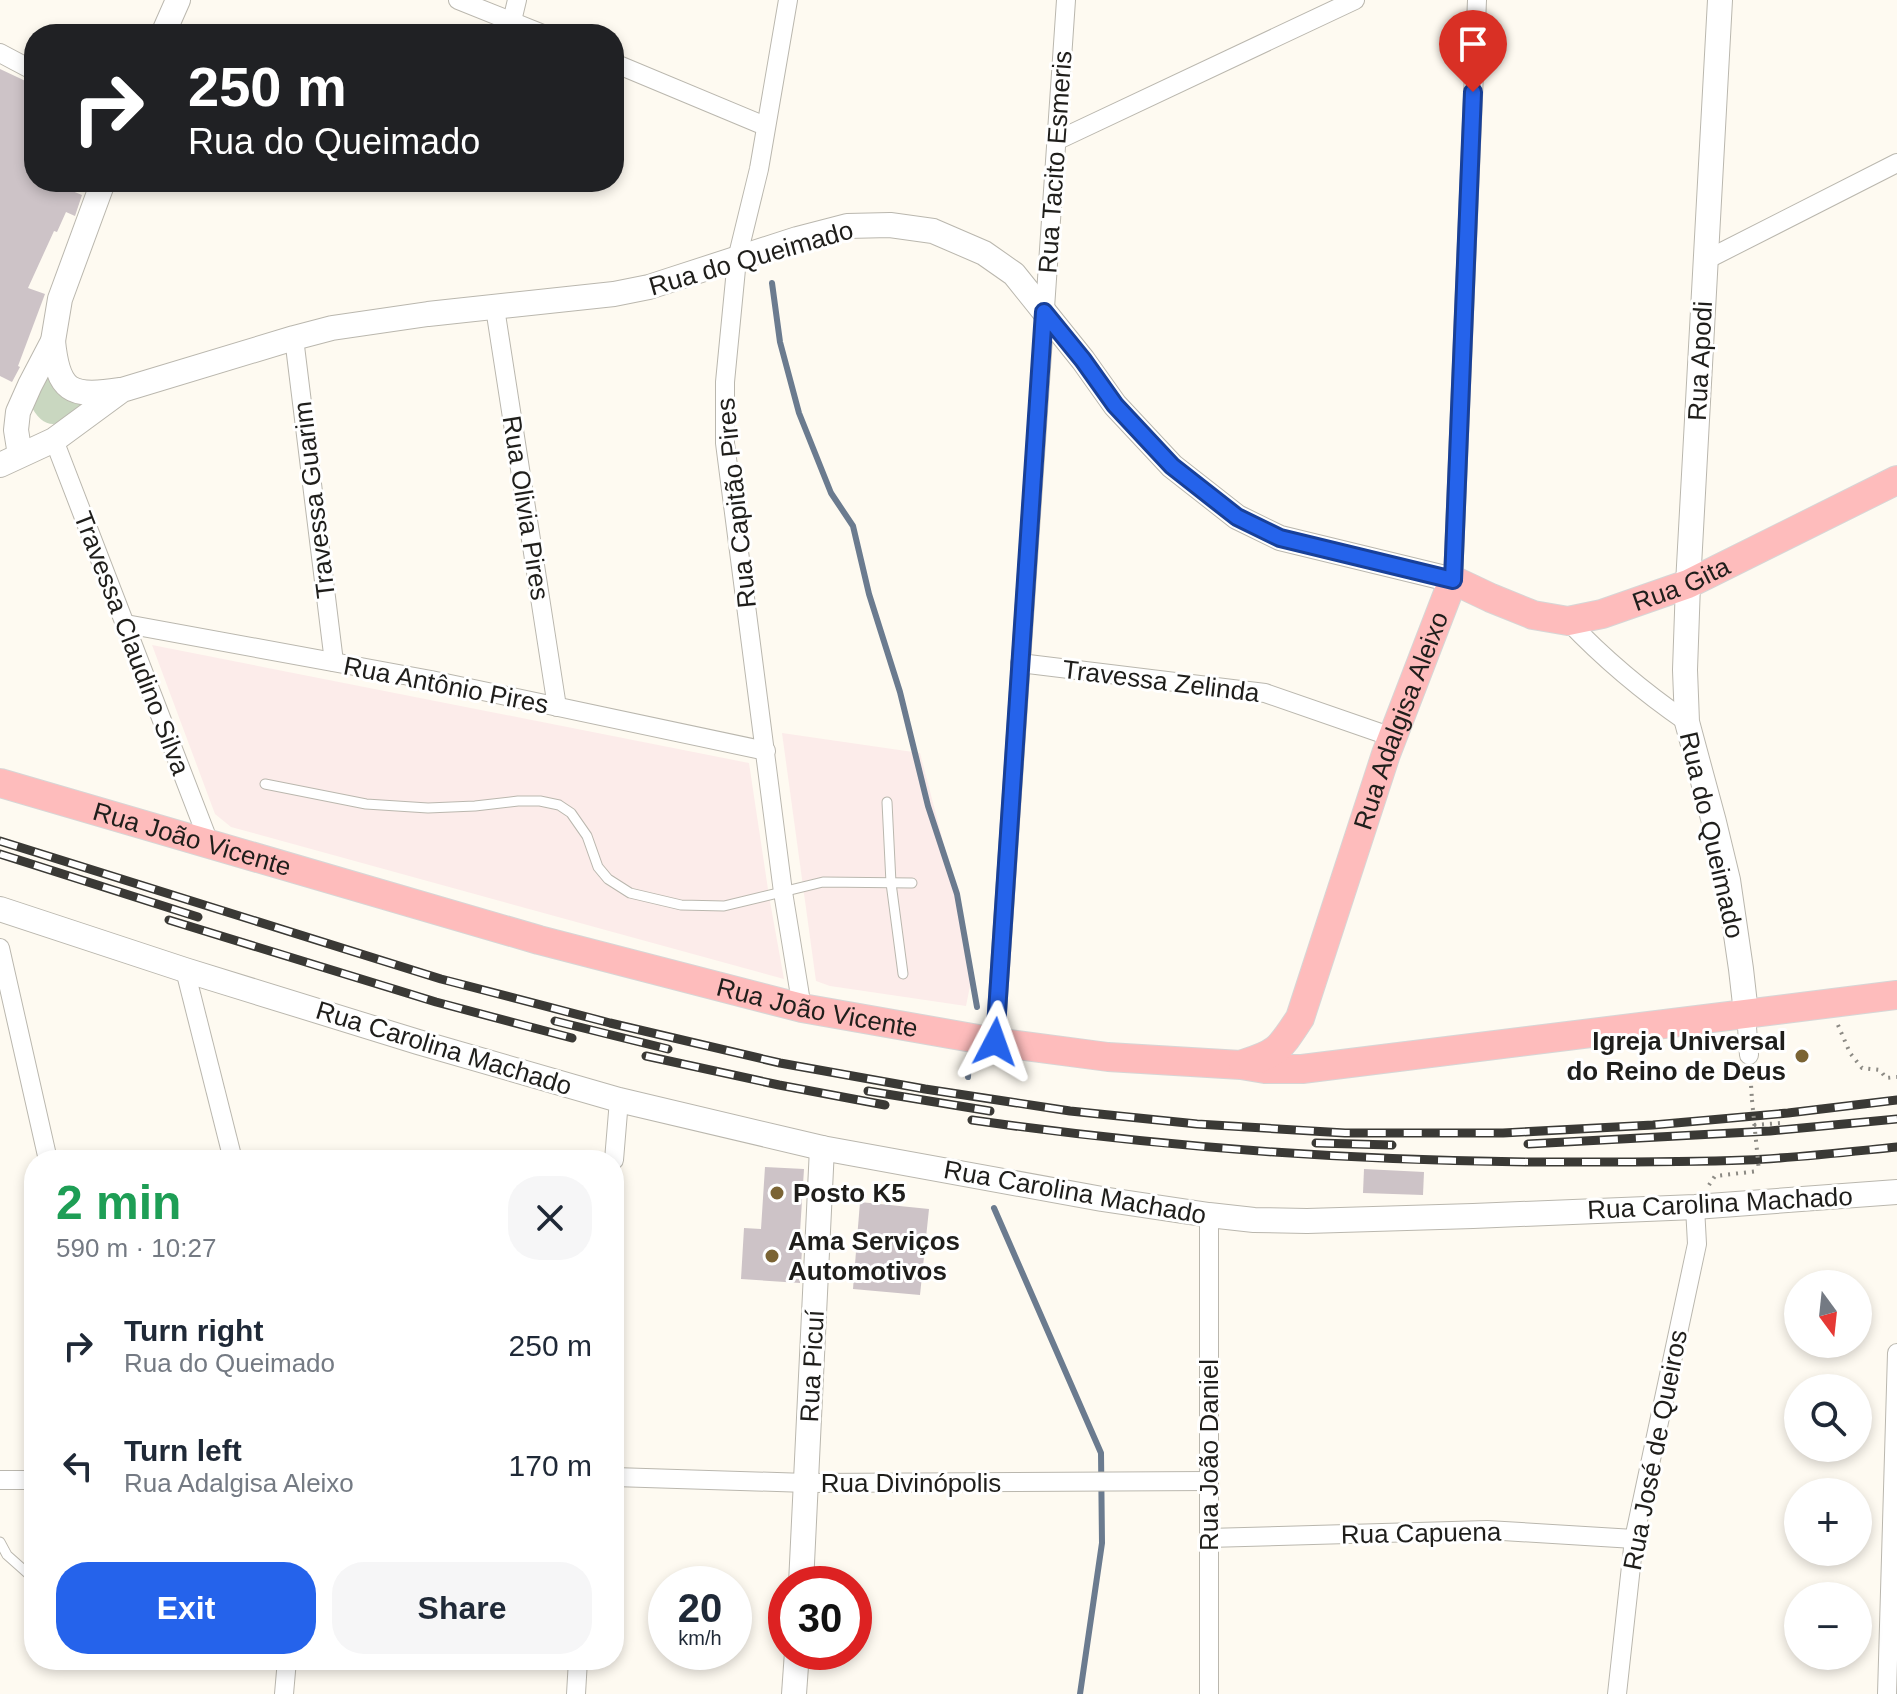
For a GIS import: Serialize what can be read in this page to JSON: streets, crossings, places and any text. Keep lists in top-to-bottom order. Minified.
{"streets":{"main road":["Rua do Queimado","Rua Apodi","Rua Gita","Rua Adalgisa Aleixo","Rua João Vicente","Rua Carolina Machado","Rua Picuí"],"street":["Rua Tacito Esmeris","Travessa Guarim","Rua Capitão Pires","Rua Olivia Pires","Travessa Claudino Silva","Travessa Zelinda","Rua Antônio Pires","Rua José de Queiros","Rua João Daniel","Rua Divinópolis","Rua Capuena"]},"crossings":[["Rua Tacito Esmeris","Rua do Queimado"],["Rua Tacito Esmeris","Travessa Zelinda"],["Rua Tacito Esmeris","Rua João Vicente"],["Rua do Queimado","Rua Apodi"],["Rua do Queimado","Travessa Guarim"],["Rua do Queimado","Rua Capitão Pires"],["Rua do Queimado","Rua Olivia Pires"],["Rua do Queimado","Rua Gita"],["Rua do Queimado","Travessa Claudino Silva"],["Rua do Queimado","Rua Adalgisa Aleixo"],["Rua do Queimado","Rua João Vicente"],["Rua Apodi","Rua Gita"],["Travessa Guarim","Rua Antônio Pires"],["Rua Capitão Pires","Rua Antônio Pires"],["Rua Capitão Pires","Rua João Vicente"],["Rua Olivia Pires","Rua Antônio Pires"],["Rua Gita","Rua Adalgisa Aleixo"],["Travessa Claudino Silva","Rua Antônio Pires"],["Travessa Claudino Silva","Rua João Vicente"],["Travessa Zelinda","Rua Adalgisa Aleixo"],["Rua Adalgisa Aleixo","Rua João Vicente"],["Rua Carolina Machado","Rua Picuí"],["Rua Carolina Machado","Rua José de Queiros"],["Rua Carolina Machado","Rua João Daniel"],["Rua Picuí","Rua Divinópolis"],["Rua José de Queiros","Rua Capuena"],["Rua João Daniel","Rua Divinópolis"],["Rua João Daniel","Rua Capuena"]],"places":["Igreja Universal do Reino de Deus","Posto K5","Ama Serviços Automotivos"],"north":"bottom","page":{"turn":["250 m","Rua do Queimado"],"heading":["2 min","590 m · 10:27"],"map_buttons":["+","−"],"list":[{"name":"Turn right","note":"Rua do Queimado","value":"250 m"},{"name":"Turn left","note":"Rua Adalgisa Aleixo","value":"170 m"}],"buttons":["Exit","Share"],"speed":"20 km/h","limit":"30"}}
